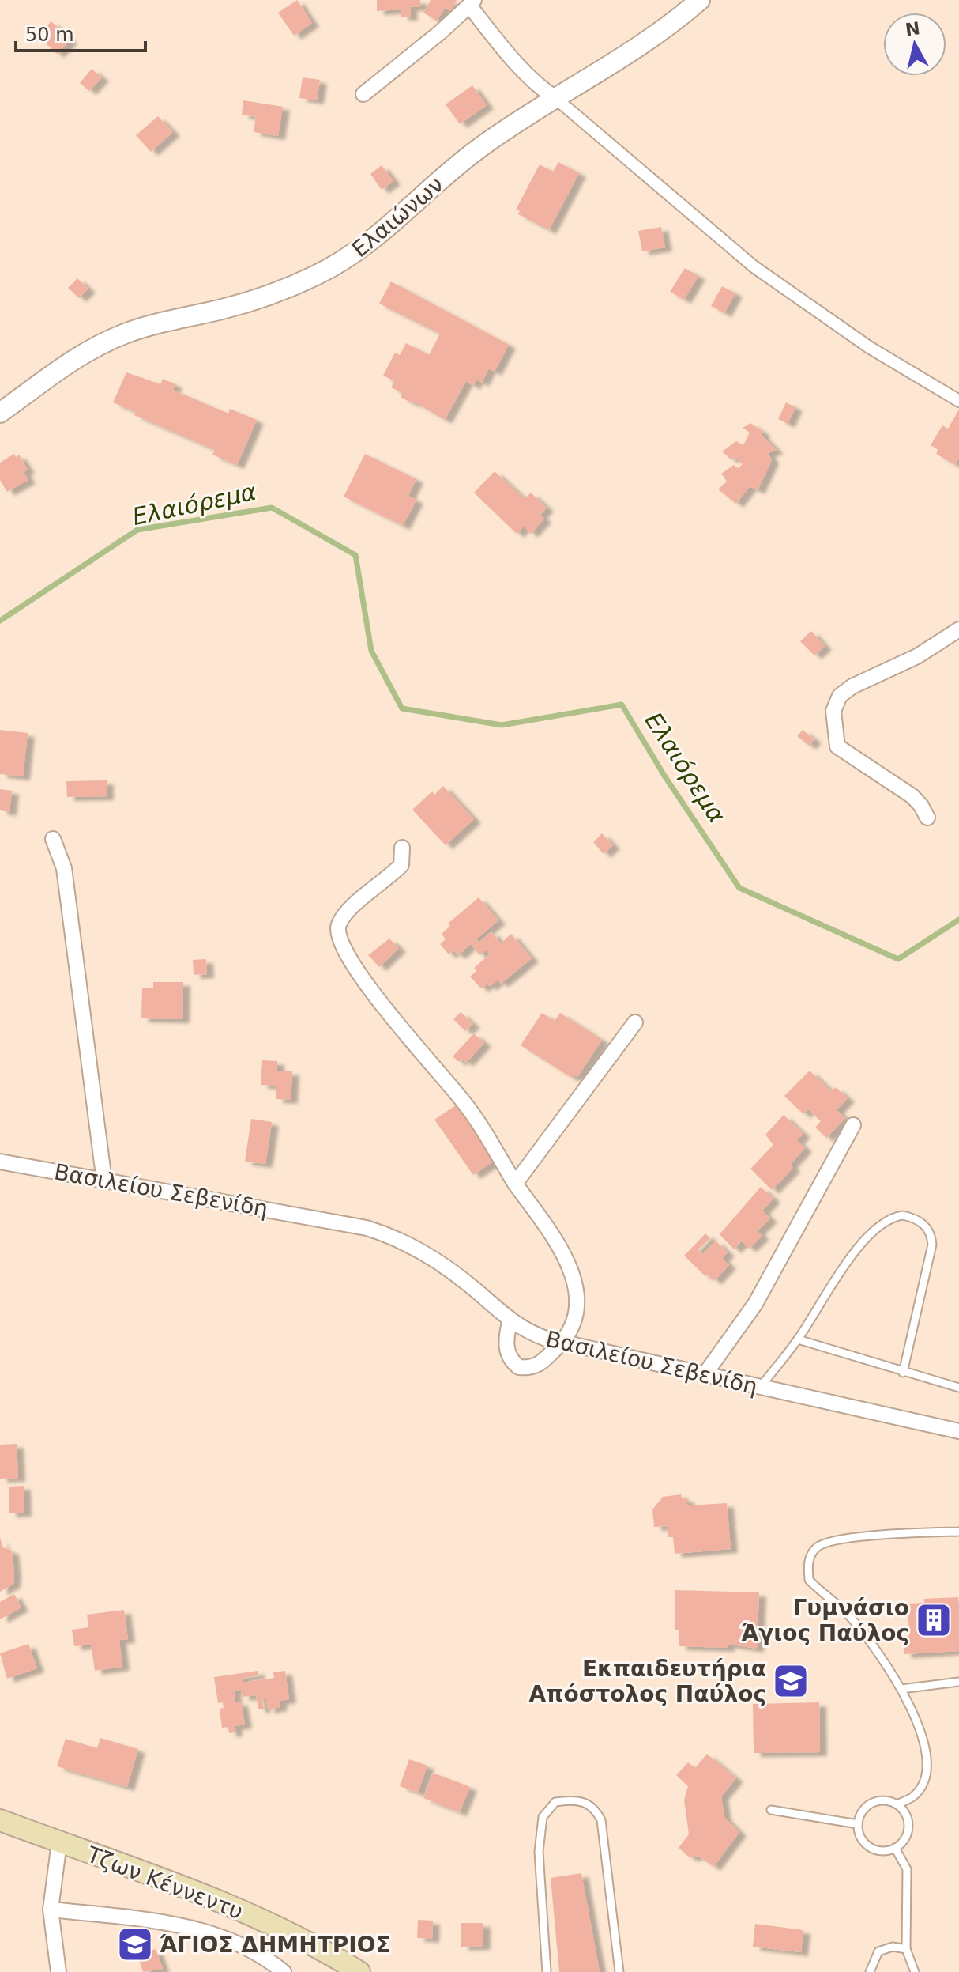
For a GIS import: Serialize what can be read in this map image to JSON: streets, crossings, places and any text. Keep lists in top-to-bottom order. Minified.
{"streets":{"main road":["Τζων Κέννεντυ"],"street":["Ελαιώνων","Βασιλείου Σεβενίδη"]},"water":["Ελαιόρεμα"],"places":{"building":["Γυμνάσιο Άγιος Παύλος"],"school or university":["Εκπαιδευτήρια Απόστολος Παύλος","ΆΓΙΟΣ ΔΗΜΗΤΡΙΟΣ"]},"scale_bar":"50 m","north":"top"}
